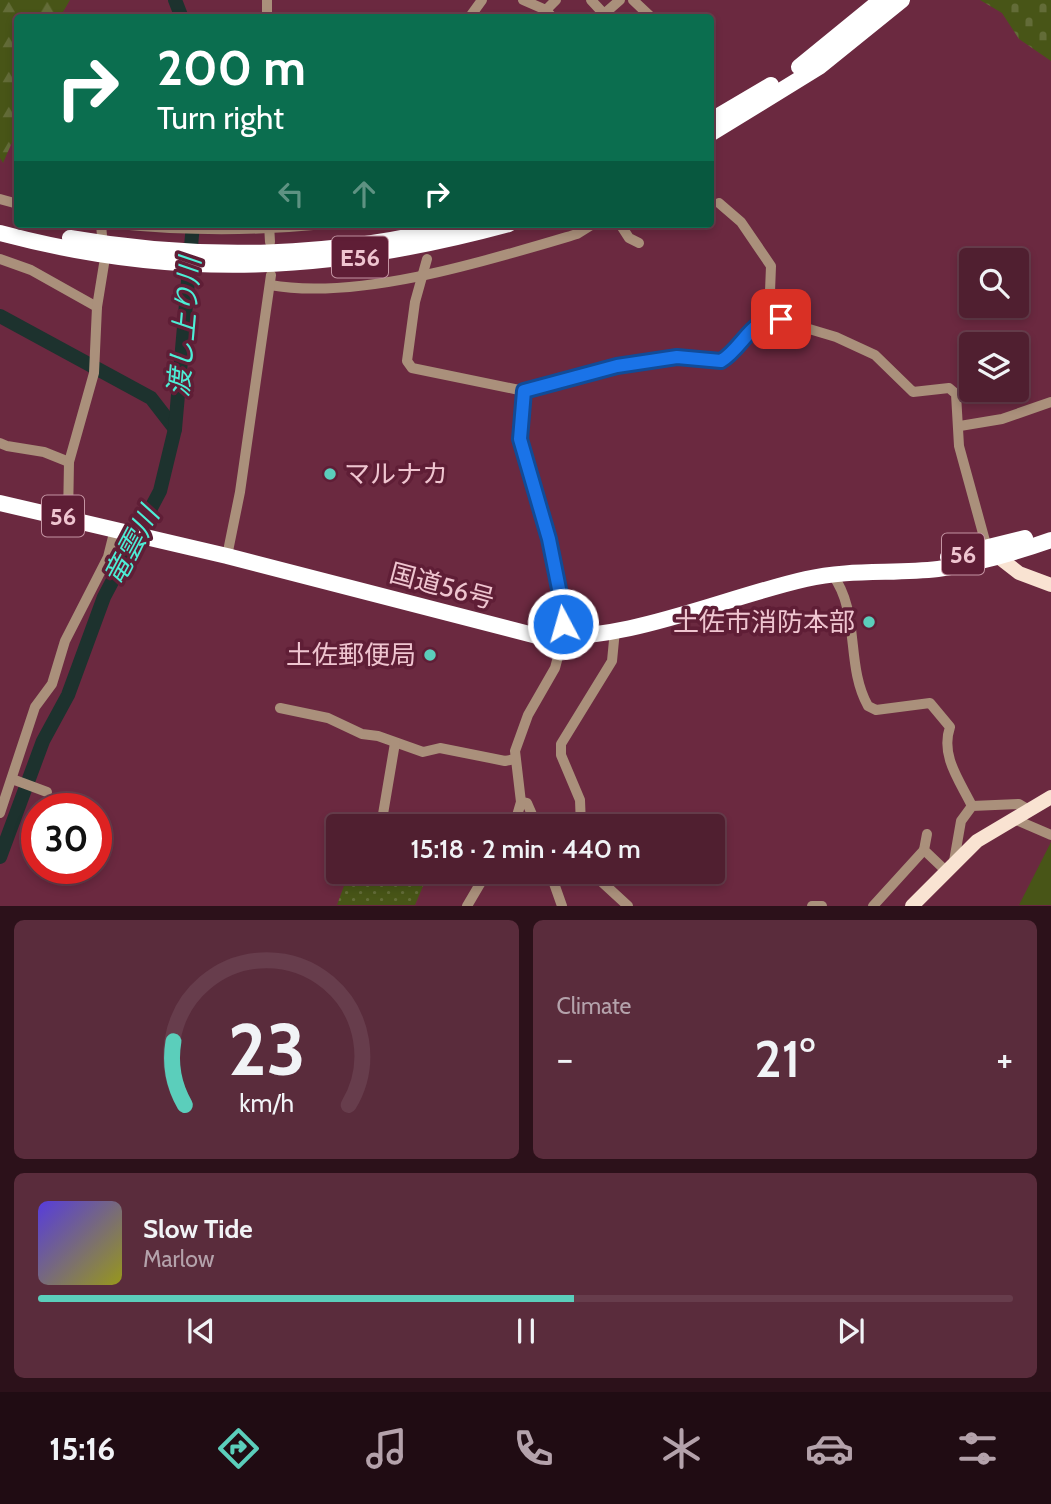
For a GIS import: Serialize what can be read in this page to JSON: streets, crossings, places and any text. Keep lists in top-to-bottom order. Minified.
{"streets":{"highway":["E56","56","国道56号"]},"crossings":[["56","国道56号"]],"water":["渡し上り川","竜雲川"],"places":["マルナカ","土佐市消防本部","土佐郵便局"],"page":{"turn":["200 m","Turn right"],"limit":"30","trip":"15:18 · 2 min · 440 m","tile":"Climate","heat":["−","21°","+"],"song":["Slow Tide","Marlow"],"tabs":"15:16","gauge":["23","km/h"]}}
